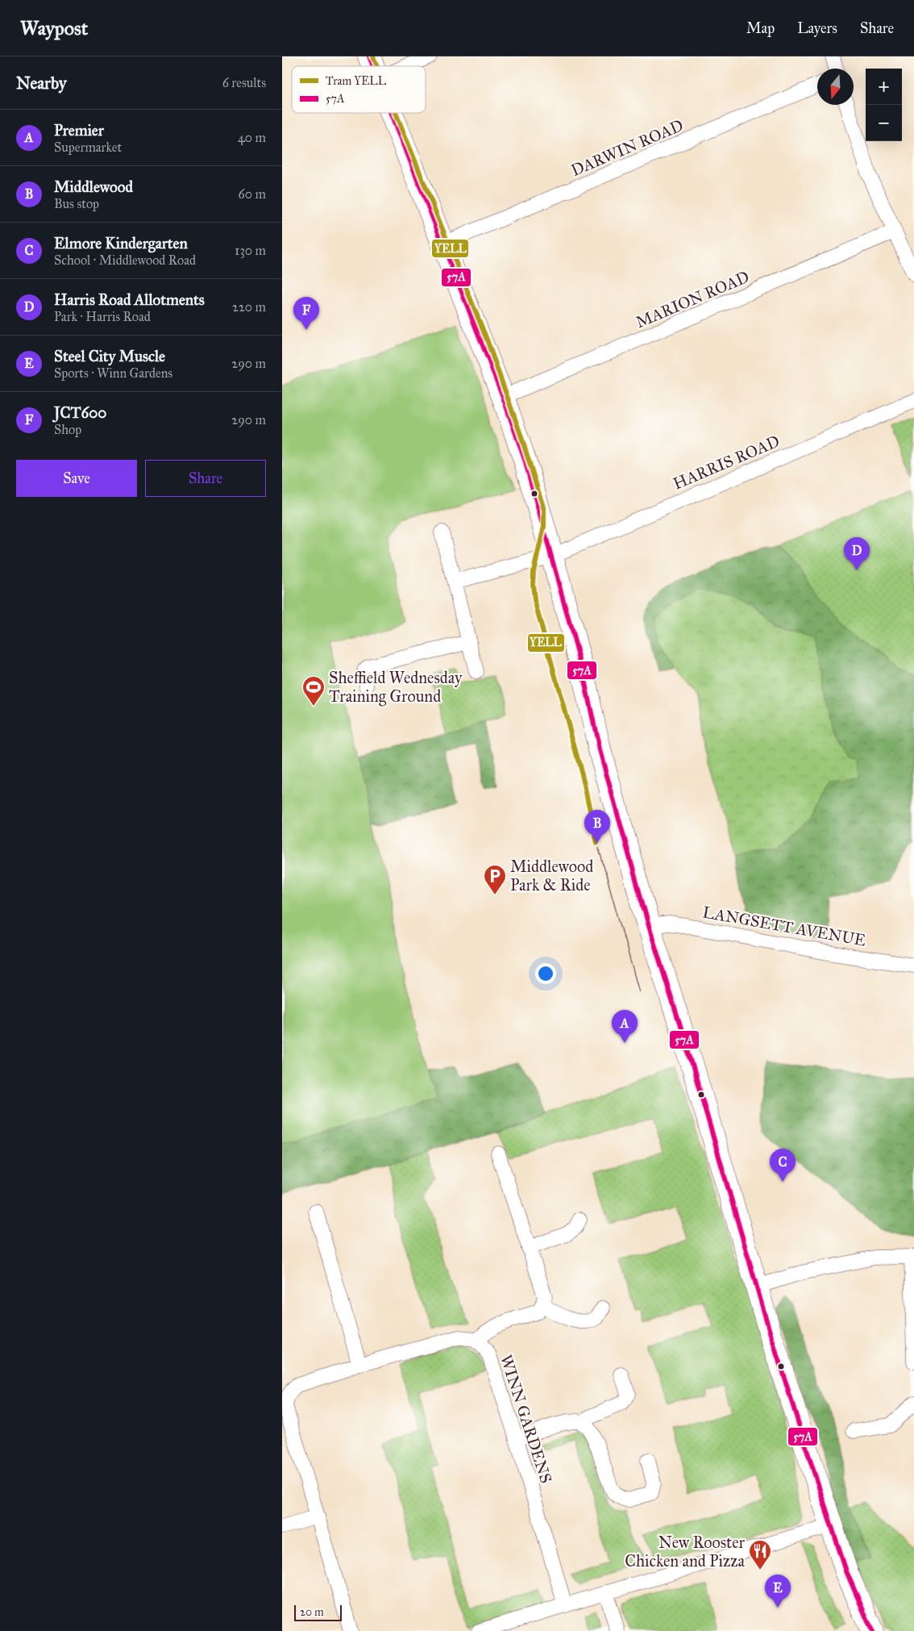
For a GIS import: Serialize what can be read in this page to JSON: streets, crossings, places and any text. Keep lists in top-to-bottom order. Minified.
{"streets":{"street":["DARWIN ROAD","MARION ROAD","HARRIS ROAD","LANGSETT AVENUE","WINN GARDENS"]},"places":{"sports":["Sheffield Wednesday Training Ground"],"parking":["Middlewood Park & Ride"],"restaurant":["New Rooster Chicken and Pizza"]},"lines":["tram line YELL","transit line 57A"],"legend":["Tram YELL","57A"],"scale_bar":"20 m","north":"bottom","page":{"header":"Waypost","nav":["Map","Layers","Share"],"heading":["Nearby","6 results"],"map_buttons":["+","−"],"list":[{"mark":"A","name":"Premier","note":"Supermarket","value":"40 m"},{"mark":"B","name":"Middlewood","note":"Bus stop","value":"60 m"},{"mark":"C","name":"Elmore Kindergarten","note":"School · Middlewood Road","value":"130 m"},{"mark":"D","name":"Harris Road Allotments","note":"Park · Harris Road","value":"220 m"},{"mark":"E","name":"Steel City Muscle","note":"Sports · Winn Gardens","value":"290 m"},{"mark":"F","name":"JCT600","note":"Shop","value":"290 m"}],"pins":["F","D","B","A","C","E"],"buttons":["Save","Share"],"scale":"20 m"}}
